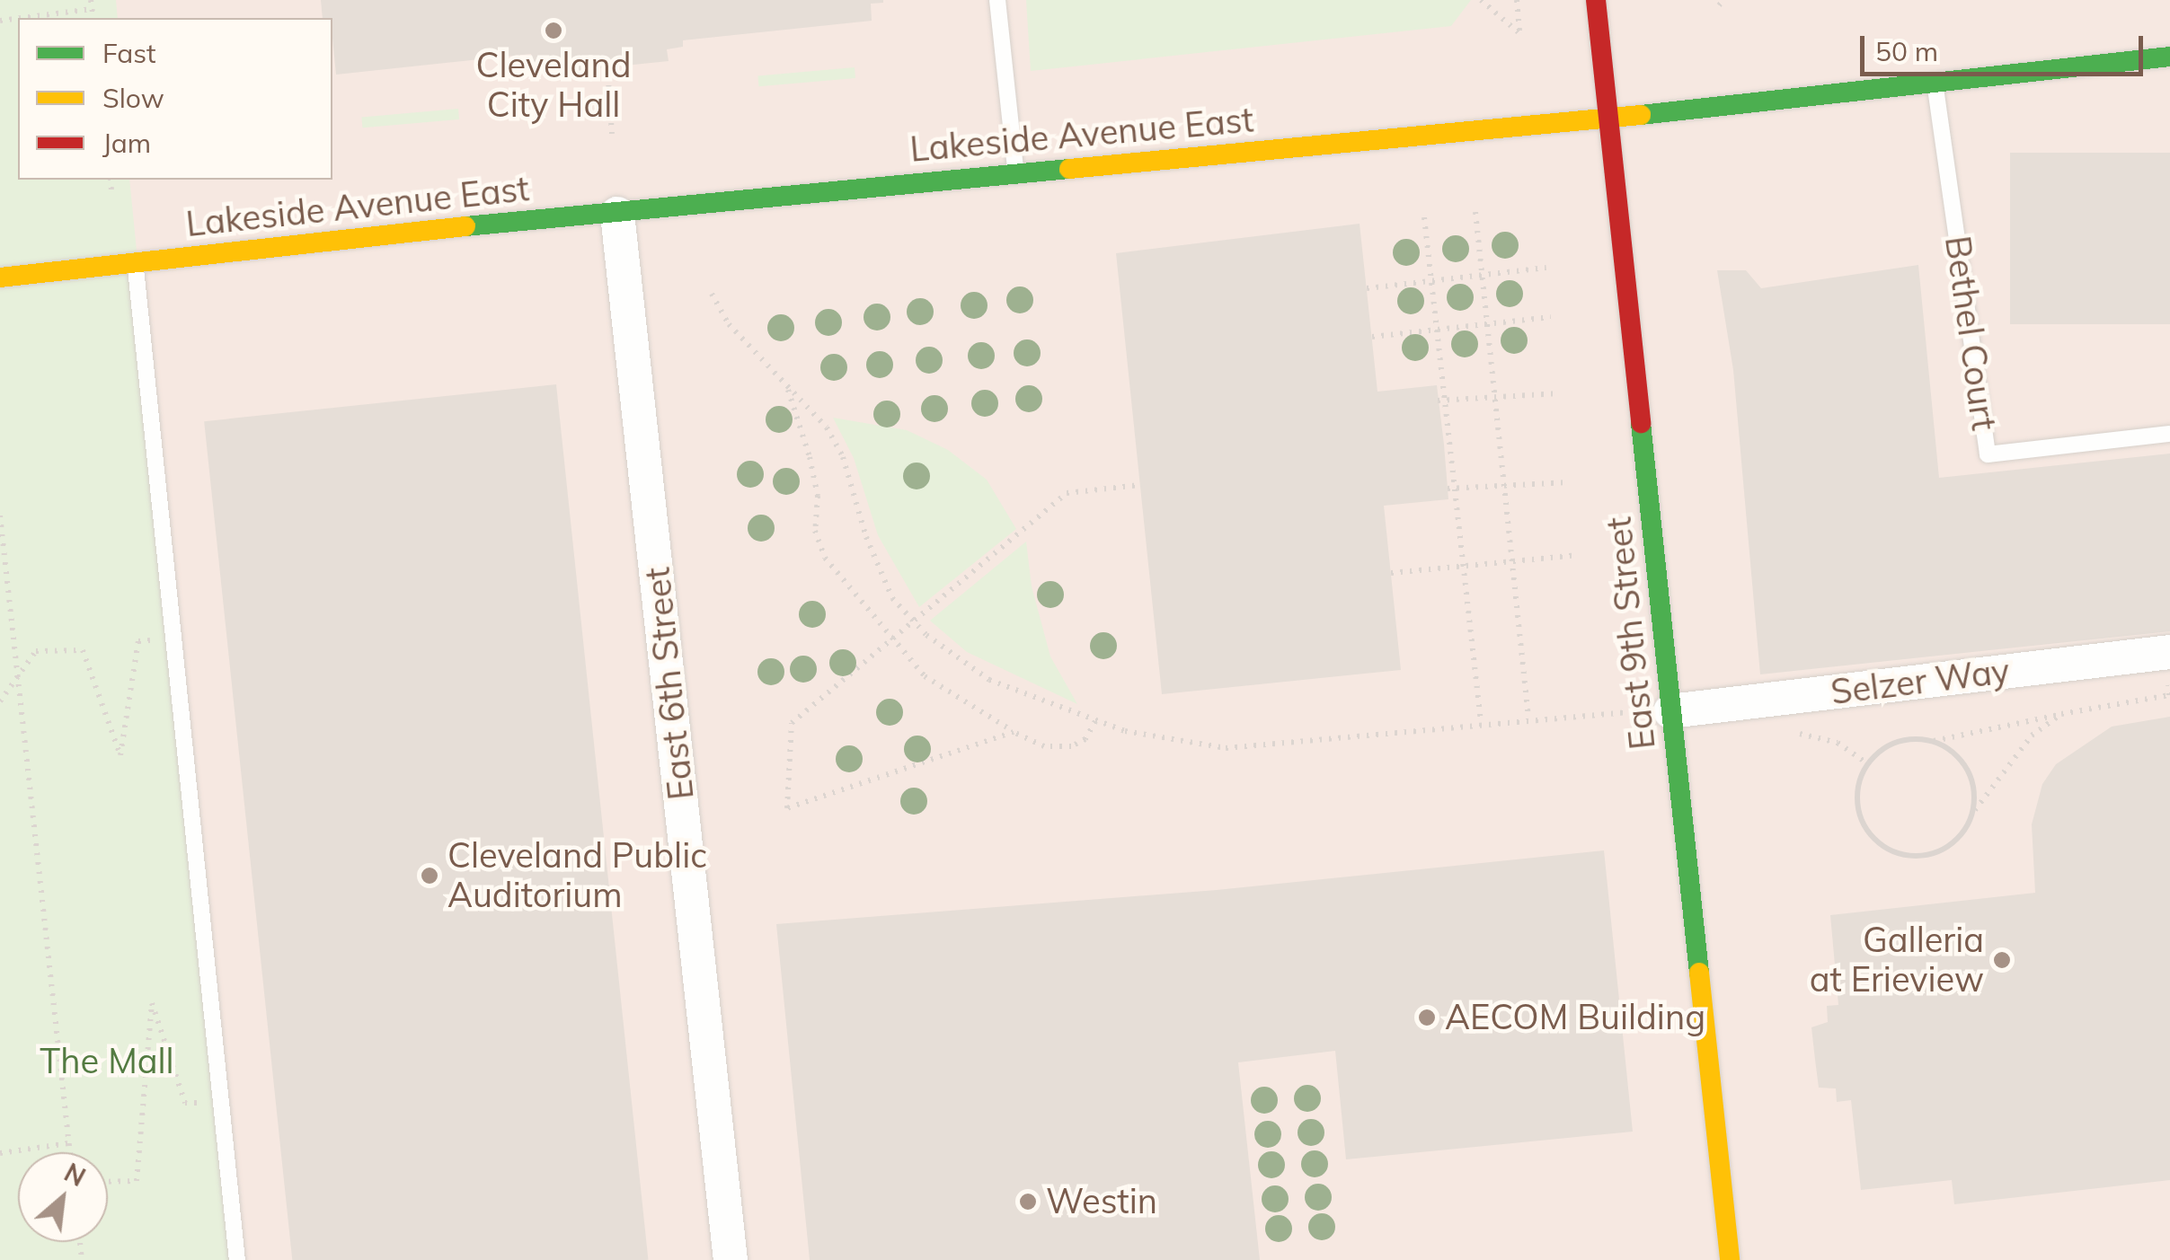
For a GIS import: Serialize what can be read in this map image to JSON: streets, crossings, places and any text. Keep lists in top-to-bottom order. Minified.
{"streets":{"street":["Lakeside Avenue East","East 9th Street","Selzer Way","East 6th Street"],"lane":["Bethel Court"]},"crossings":[["Lakeside Avenue East","Bethel Court"],["Lakeside Avenue East","East 9th Street"],["Lakeside Avenue East","East 6th Street"],["East 9th Street","Selzer Way"]],"parks":["The Mall"],"places":["Cleveland City Hall","Cleveland Public Auditorium","Galleria at Erieview","AECOM Building","Westin"],"legend":["Fast","Slow","Jam"],"scale_bar":"50 m","north":"top right"}
